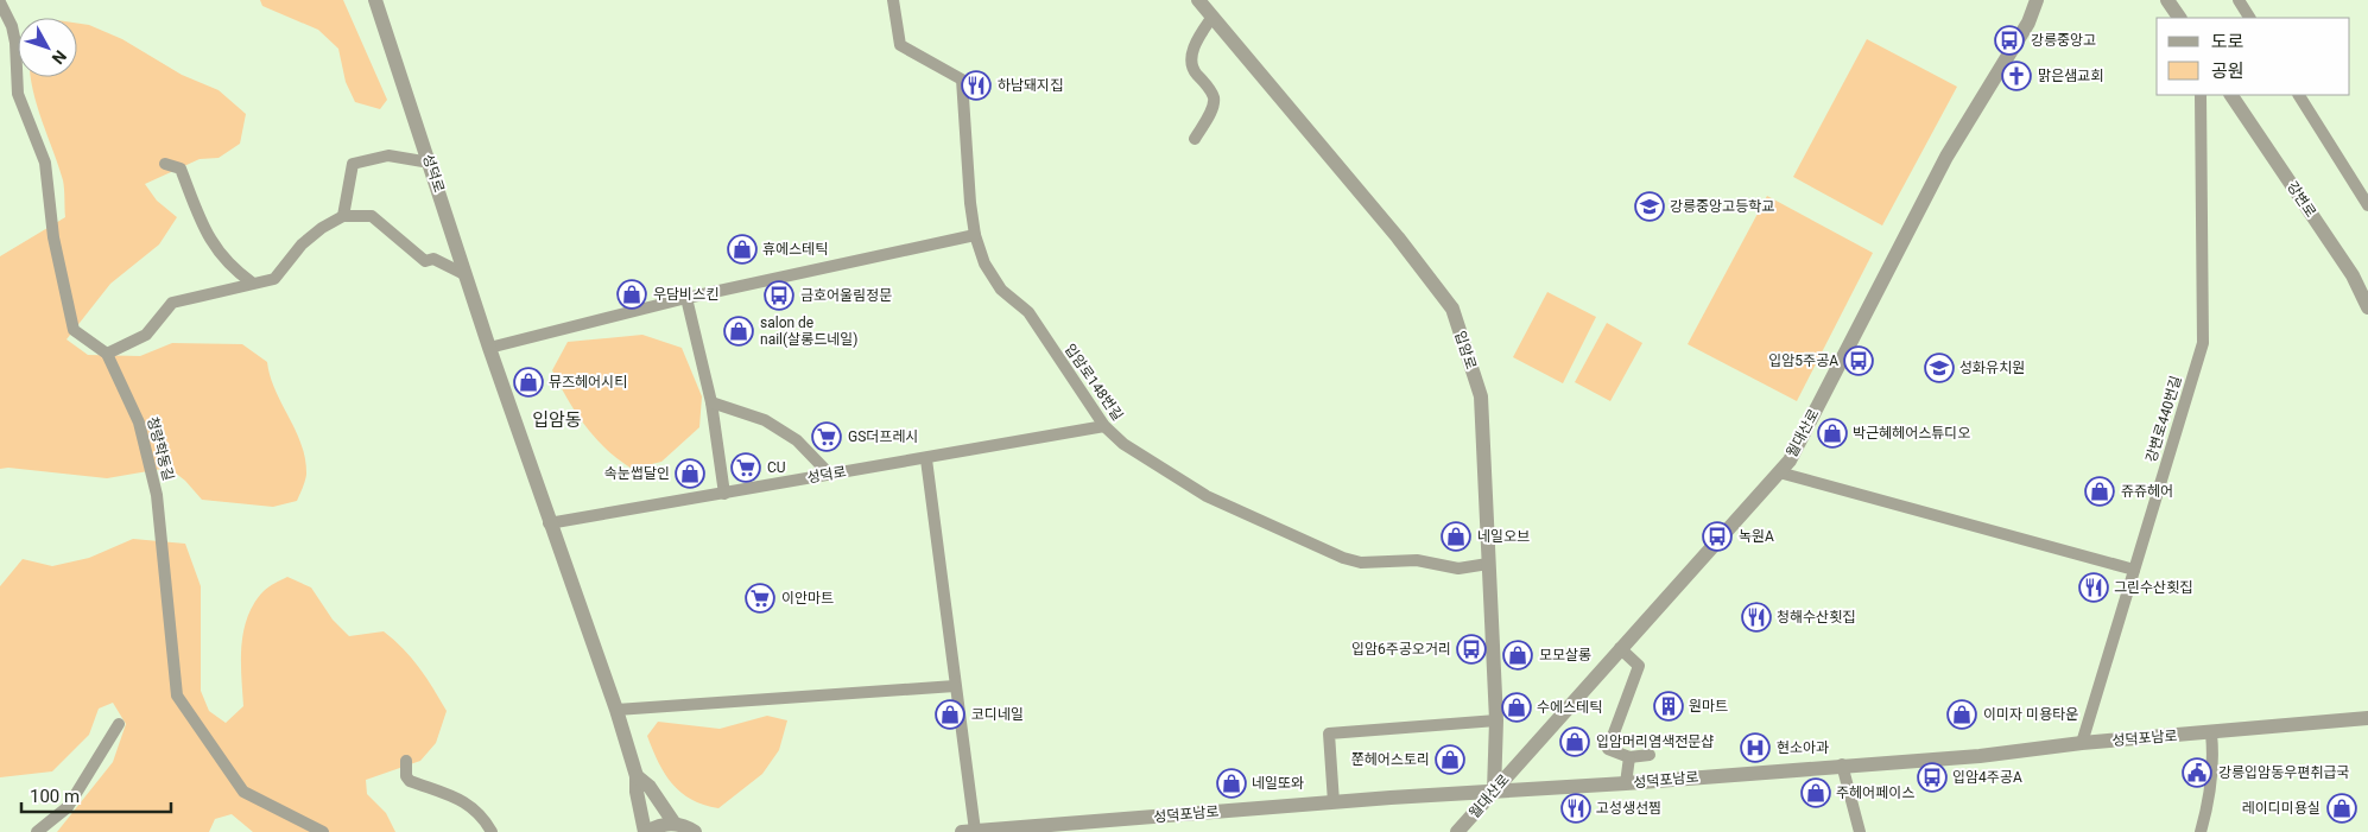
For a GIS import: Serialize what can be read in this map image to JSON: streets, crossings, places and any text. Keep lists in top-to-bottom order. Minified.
{"streets":{"street":["성덕로","강변로","입암로","입암로148번길","강변로440번길","월대산로","청량학동길","성덕포남로"]},"crossings":[["성덕로","입암로148번길"],["입암로","입암로148번길"],["입암로","월대산로"],["입암로","성덕포남로"],["강변로440번길","성덕포남로"],["월대산로","성덕포남로"]],"districts":["입암동"],"places":{"bus stop":["강릉중앙고","금호어울림정문","입암5주공A","녹원A","입암6주공오거리","입암4주공A"],"church":["맑은샘교회"],"restaurant":["하남돼지집","그린수산횟집","청해수산횟집","고성생선찜"],"school or university":["강릉중앙고등학교","성화유치원"],"shop":["휴에스테틱","우담비스킨","salon de nail(살롱드네일)","뮤즈헤어시티","박근혜헤어스튜디오","속눈썹달인","쥬쥬헤어","네일오브","모모살롱","수에스테틱","코디네일","이미자 미용타운","입암머리염색전문샵","쭌헤어스토리","네일또와","주헤어페이스","레이디미용실"],"supermarket":["GS더프레시","CU","이안마트"],"building":["원마트"],"hospital":["현소아과"],"public building":["강릉입암동우편취급국"]},"legend":["도로","공원"],"scale_bar":"100 m","north":"bottom right"}
